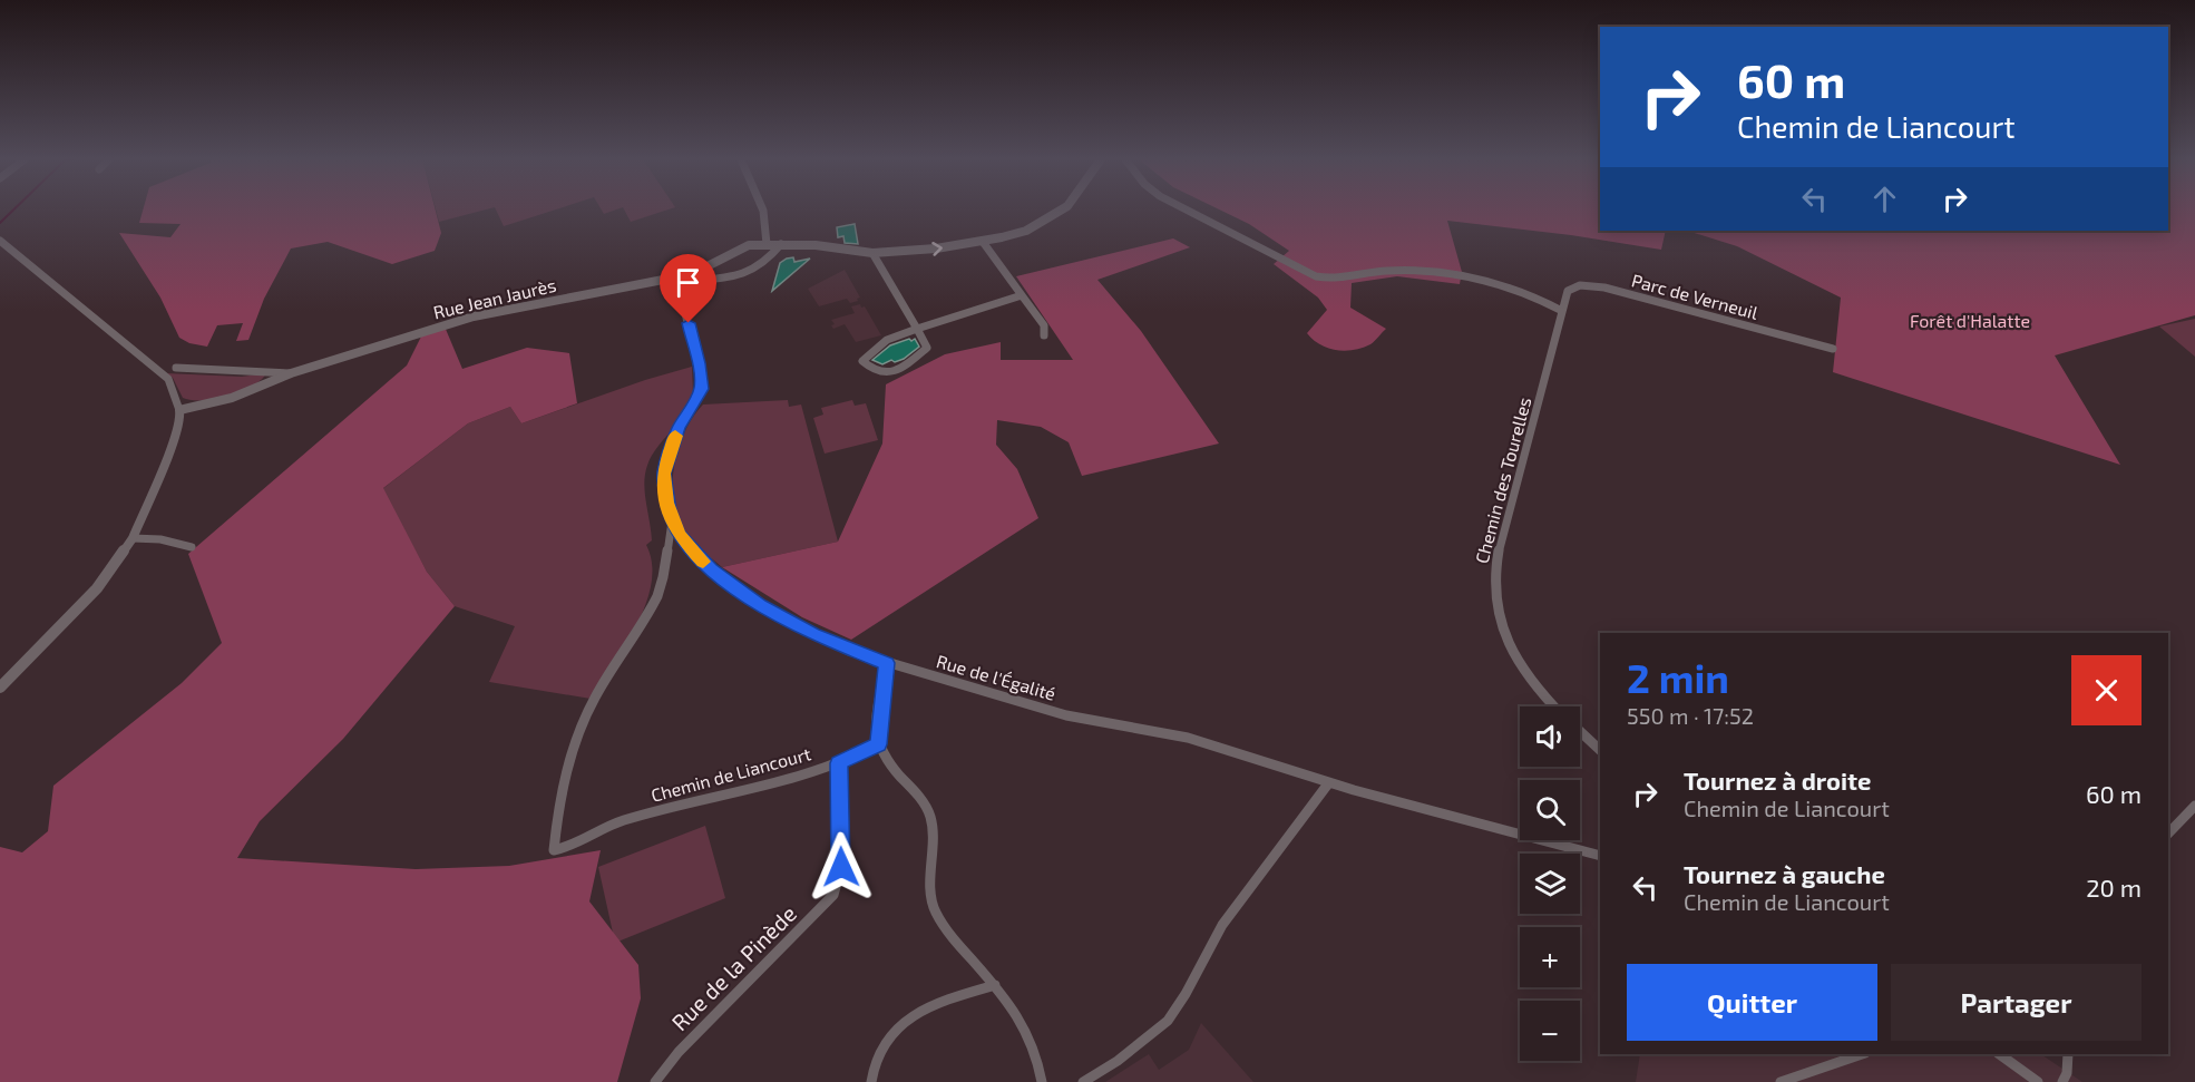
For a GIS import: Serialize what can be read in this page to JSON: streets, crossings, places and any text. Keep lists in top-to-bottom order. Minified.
{"streets":{"street":["Parc de Verneuil","Rue Jean Jaurès","Chemin des Tourelles","Rue de l'Égalité","Chemin de Liancourt","Rue de la Pinède"]},"crossings":[["Parc de Verneuil","Chemin des Tourelles"],["Rue Jean Jaurès","Rue de l'Égalité"],["Rue de l'Égalité","Chemin de Liancourt"],["Chemin de Liancourt","Rue de la Pinède"]],"parks":["Forêt d'Halatte"],"page":{"turn":["60 m","Chemin de Liancourt"],"heading":["2 min","550 m · 17:52"],"map_buttons":["+","−"],"list":[{"name":"Tournez à droite","note":"Chemin de Liancourt","value":"60 m"},{"name":"Tournez à gauche","note":"Chemin de Liancourt","value":"20 m"}],"buttons":["Quitter","Partager"]}}
